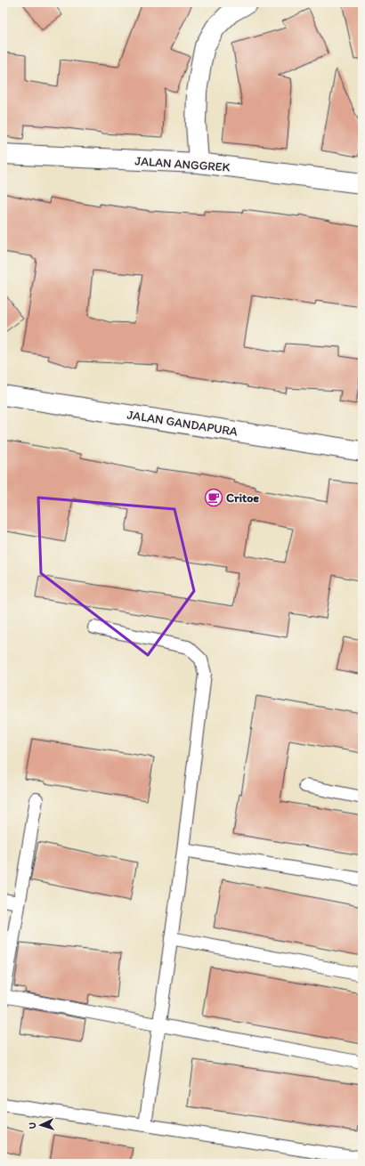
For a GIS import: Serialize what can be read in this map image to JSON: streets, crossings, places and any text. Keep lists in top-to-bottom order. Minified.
{"streets":{"street":["JALAN ANGGREK","JALAN GANDAPURA"]},"places":{"cafe":["Critoe"]},"north":"left"}
